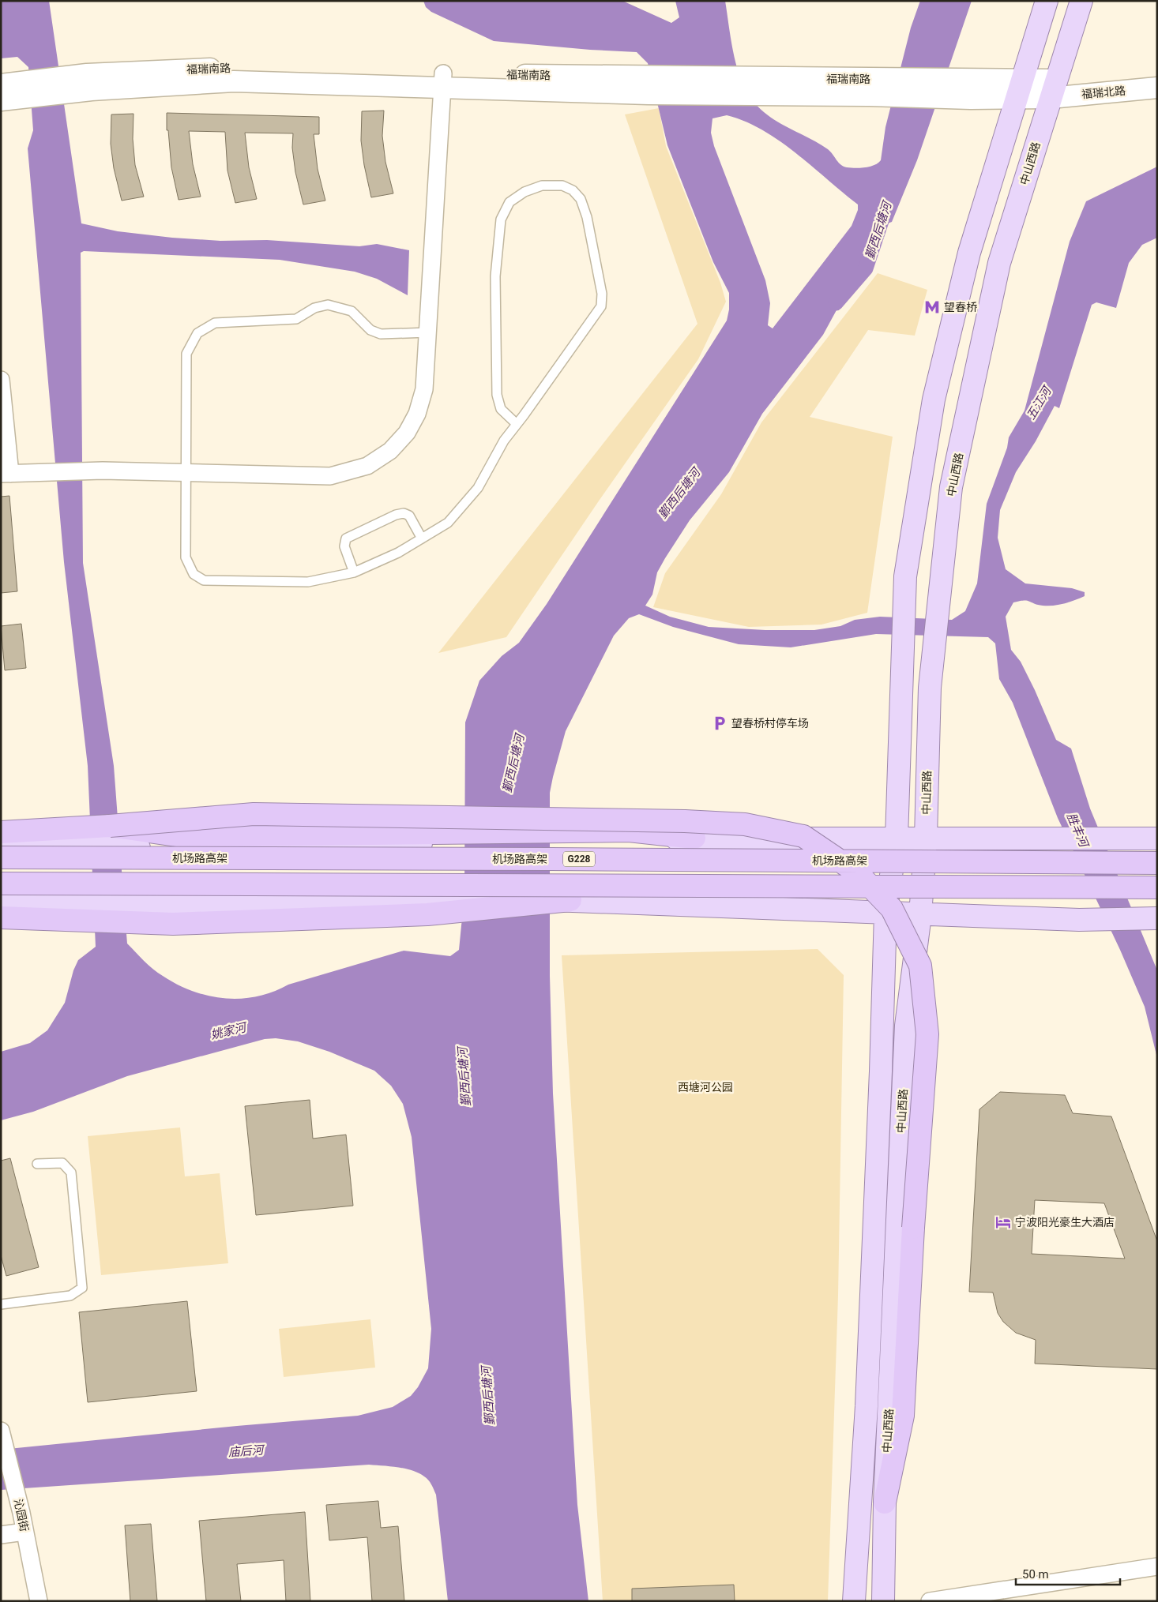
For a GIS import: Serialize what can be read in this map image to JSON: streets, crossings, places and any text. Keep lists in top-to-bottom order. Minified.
{"streets":{"highway":["机场路高架","G228"],"main road":["中山西路"],"street":["福瑞南路","福瑞北路","沁园街"]},"crossings":[["福瑞南路","福瑞北路"],["福瑞南路","中山西路"],["福瑞北路","中山西路"]],"water":["鄞西后塘河","五江河","胜丰河","姚家河","庙后河"],"parks":["西塘河公园"],"places":{"metro station":["望春桥"],"parking":["望春桥村停车场"],"hotel":["宁波阳光豪生大酒店"]},"scale_bar":"50 m"}
